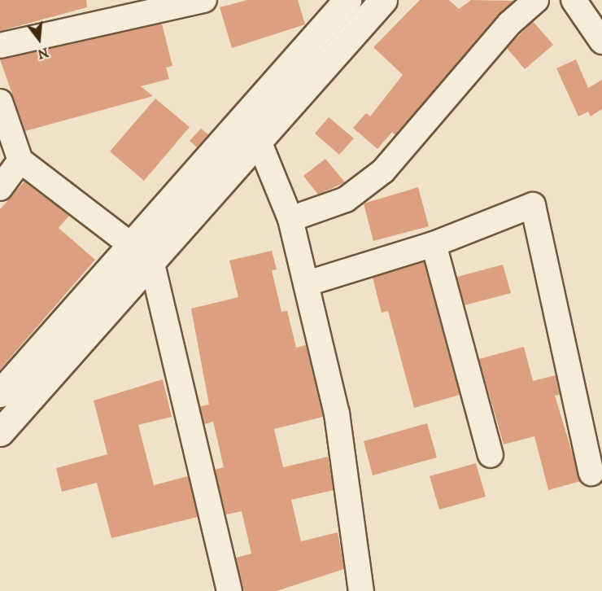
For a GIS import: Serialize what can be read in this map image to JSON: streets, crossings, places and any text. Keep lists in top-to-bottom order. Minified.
{"north":"bottom"}
